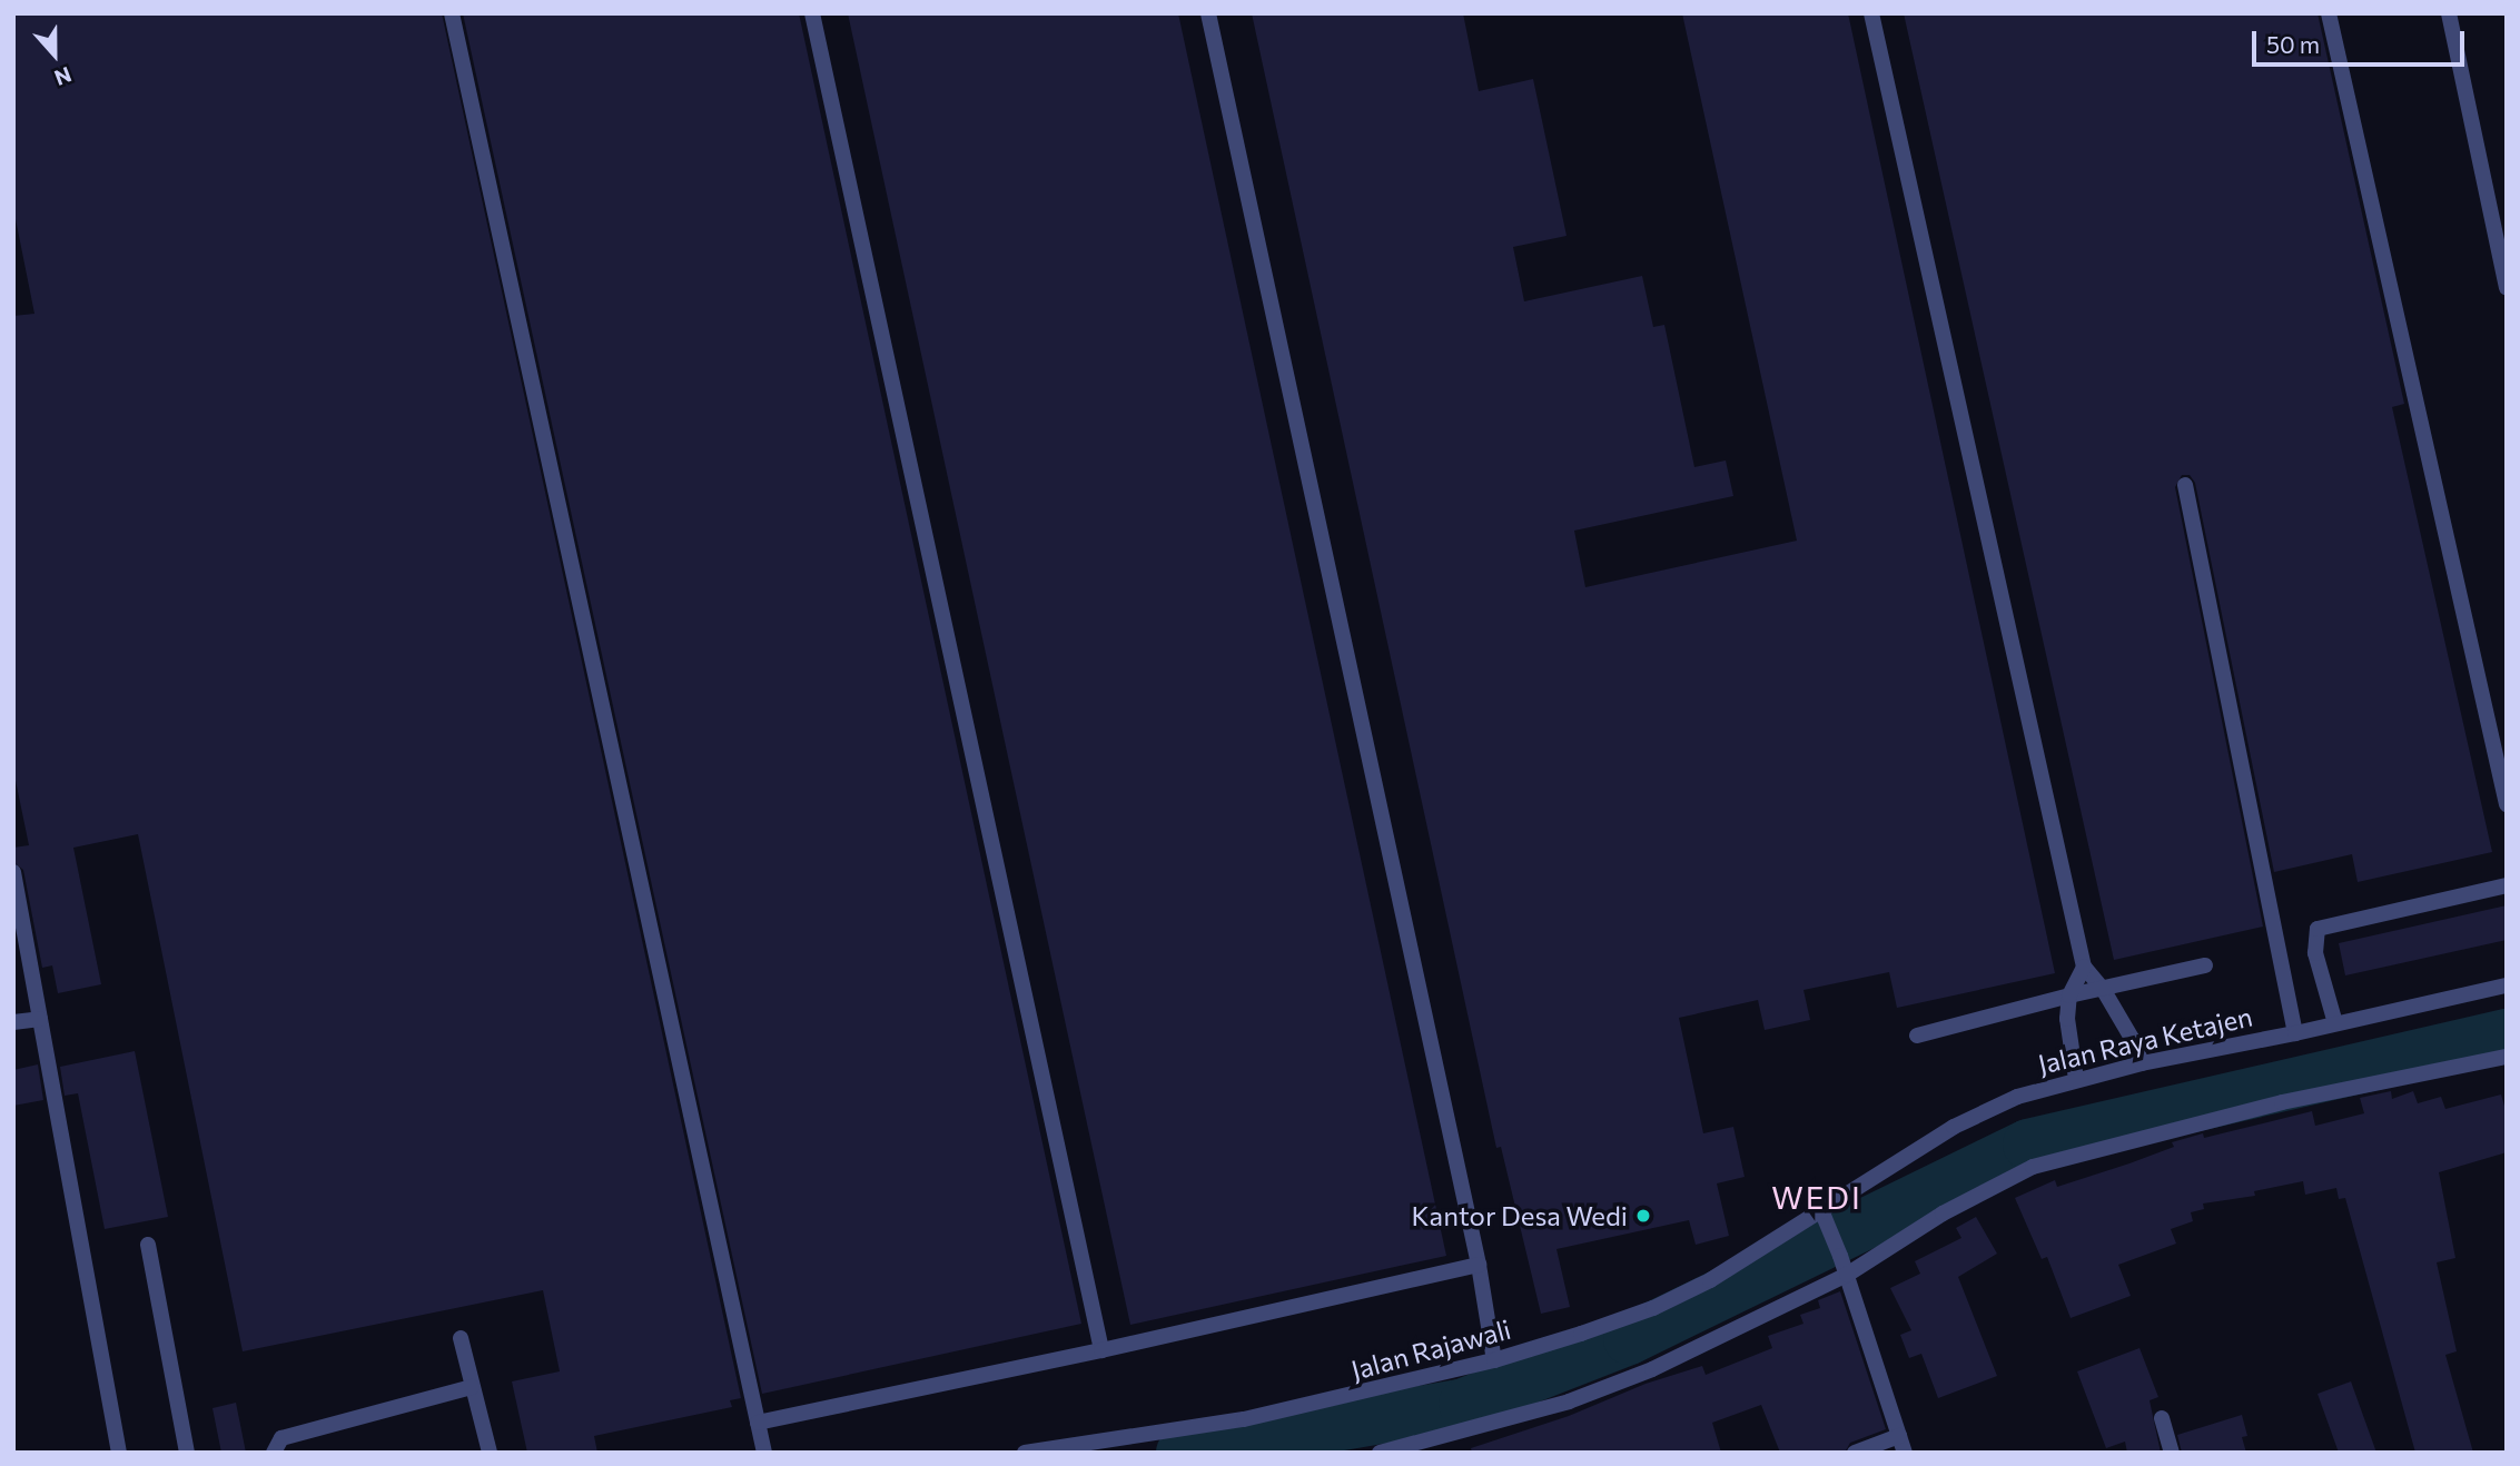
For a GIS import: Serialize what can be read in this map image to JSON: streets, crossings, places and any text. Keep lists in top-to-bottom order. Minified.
{"streets":{"street":["Jalan Raya Ketajen","Jalan Rajawali"]},"crossings":[["Jalan Raya Ketajen","Jalan Rajawali"]],"districts":["WEDI"],"places":["Kantor Desa Wedi"],"scale_bar":"50 m","north":"bottom"}
